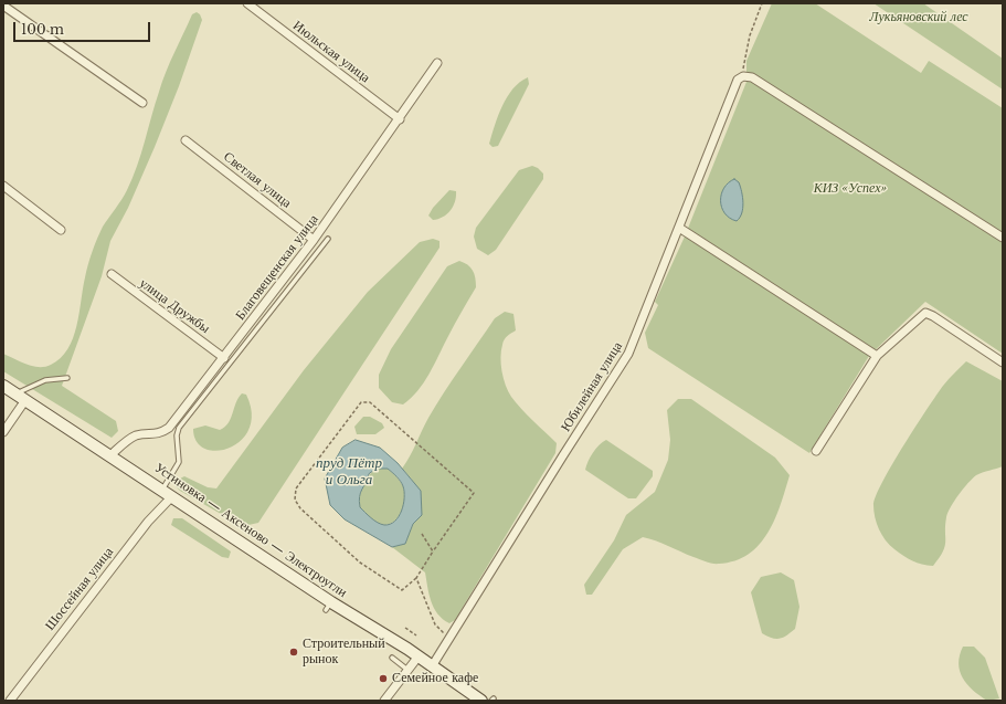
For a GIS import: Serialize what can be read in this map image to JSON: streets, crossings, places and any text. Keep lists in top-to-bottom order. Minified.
{"streets":{"main road":["Устиновка — Аксеново — Электроугли"],"street":["Июльская улица","Светлая улица","Благовещенская улица","улица Дружбы","Юбилейная улица","Шоссейная улица"]},"crossings":[["Июльская улица","Благовещенская улица"],["Светлая улица","Благовещенская улица"],["Благовещенская улица","улица Дружбы"],["Благовещенская улица","Устиновка — Аксеново — Электроугли"],["Юбилейная улица","Устиновка — Аксеново — Электроугли"],["Устиновка — Аксеново — Электроугли","Шоссейная улица"]],"water":["пруд Пётр и Ольга"],"parks":["Лукьяновский лес","КИЗ «Успех»"],"places":["Строительный рынок","Семейное кафе"],"scale_bar":"100 m"}
